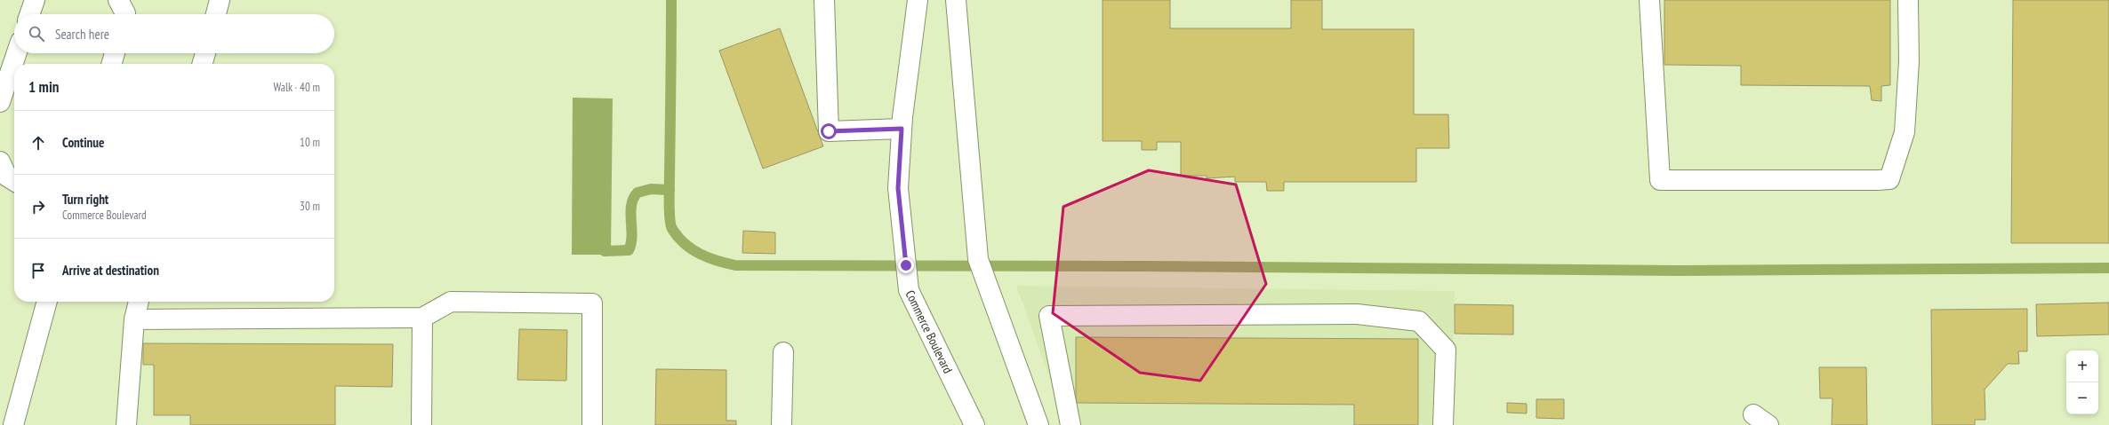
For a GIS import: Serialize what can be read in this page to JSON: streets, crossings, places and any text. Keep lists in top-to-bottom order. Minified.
{"streets":{"street":["Commerce Boulevard"]},"page":{"search":"Search here","heading":["1 min","Walk · 40 m"],"list":[["Continue","10 m"],["Turn right","Commerce Boulevard","30 m"],"Arrive at destination"],"map_buttons":["+","−"]}}
